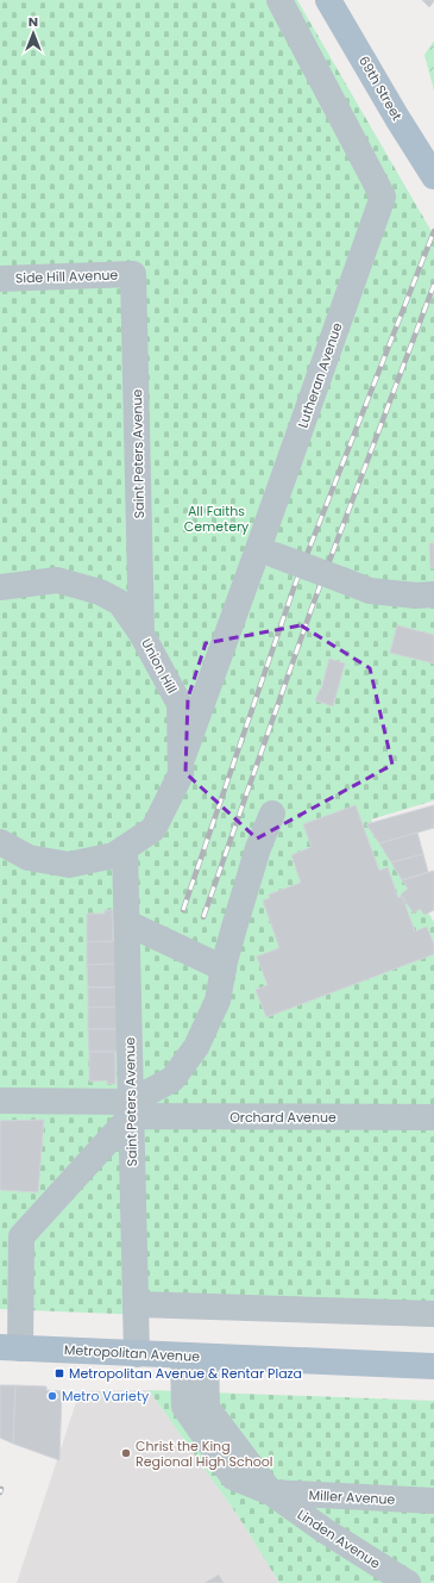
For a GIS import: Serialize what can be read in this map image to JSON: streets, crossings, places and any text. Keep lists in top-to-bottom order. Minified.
{"streets":{"main road":["69th Street","Metropolitan Avenue"],"lane":["Side Hill Avenue","Lutheran Avenue","Saint Peters Avenue","Union Hill","Orchard Avenue","Miller Avenue","Linden Avenue"]},"crossings":[["Side Hill Avenue","Saint Peters Avenue"],["Lutheran Avenue","Union Hill"],["Saint Peters Avenue","Union Hill"],["Saint Peters Avenue","Orchard Avenue"],["Saint Peters Avenue","Metropolitan Avenue"],["Miller Avenue","Linden Avenue"]],"parks":["All Faiths Cemetery"],"places":{"transit":["Metropolitan Avenue & Rentar Plaza"],"other":["Metro Variety","Christ the King Regional High School"]},"north":"top"}
